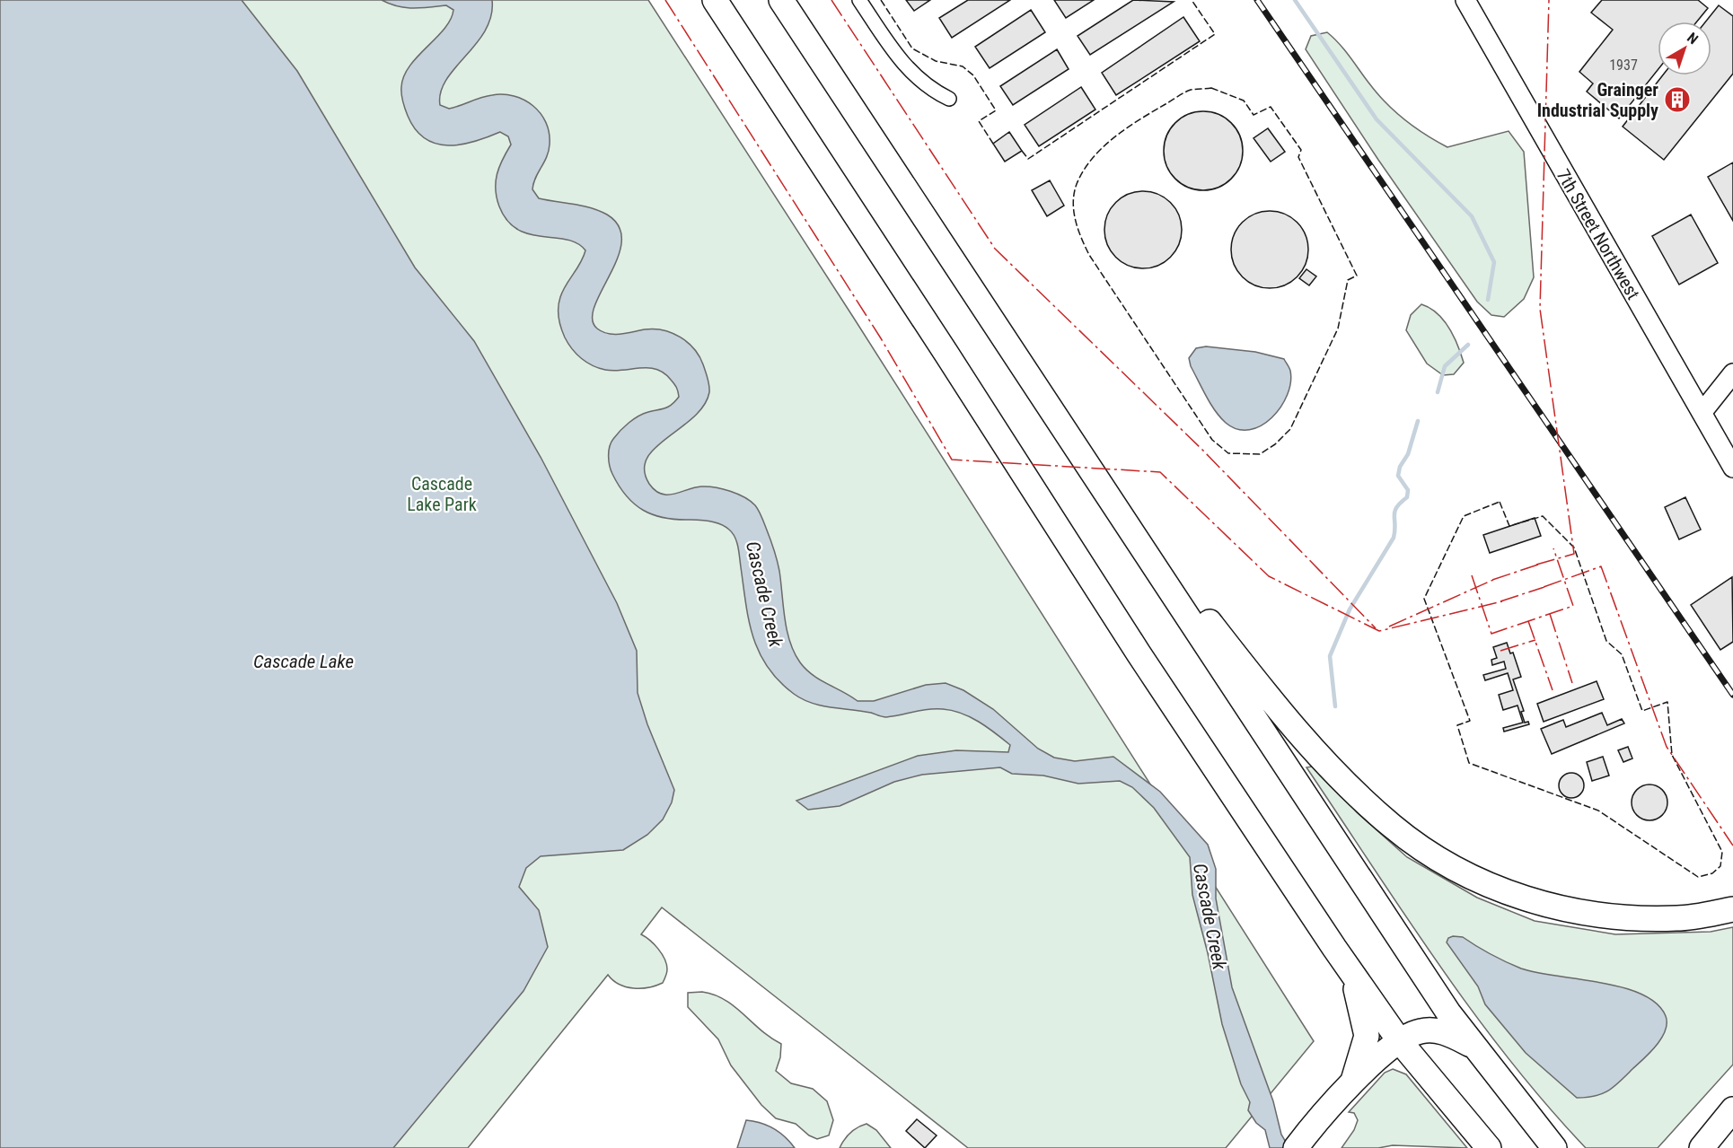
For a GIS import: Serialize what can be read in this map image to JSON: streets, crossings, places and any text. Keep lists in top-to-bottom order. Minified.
{"streets":{"street":["7th Street Northwest"]},"water":["Cascade Creek","Cascade Lake"],"parks":["Cascade Lake Park"],"places":{"building":["Grainger Industrial Supply"]},"house_numbers":["1937"],"north":"top right"}
